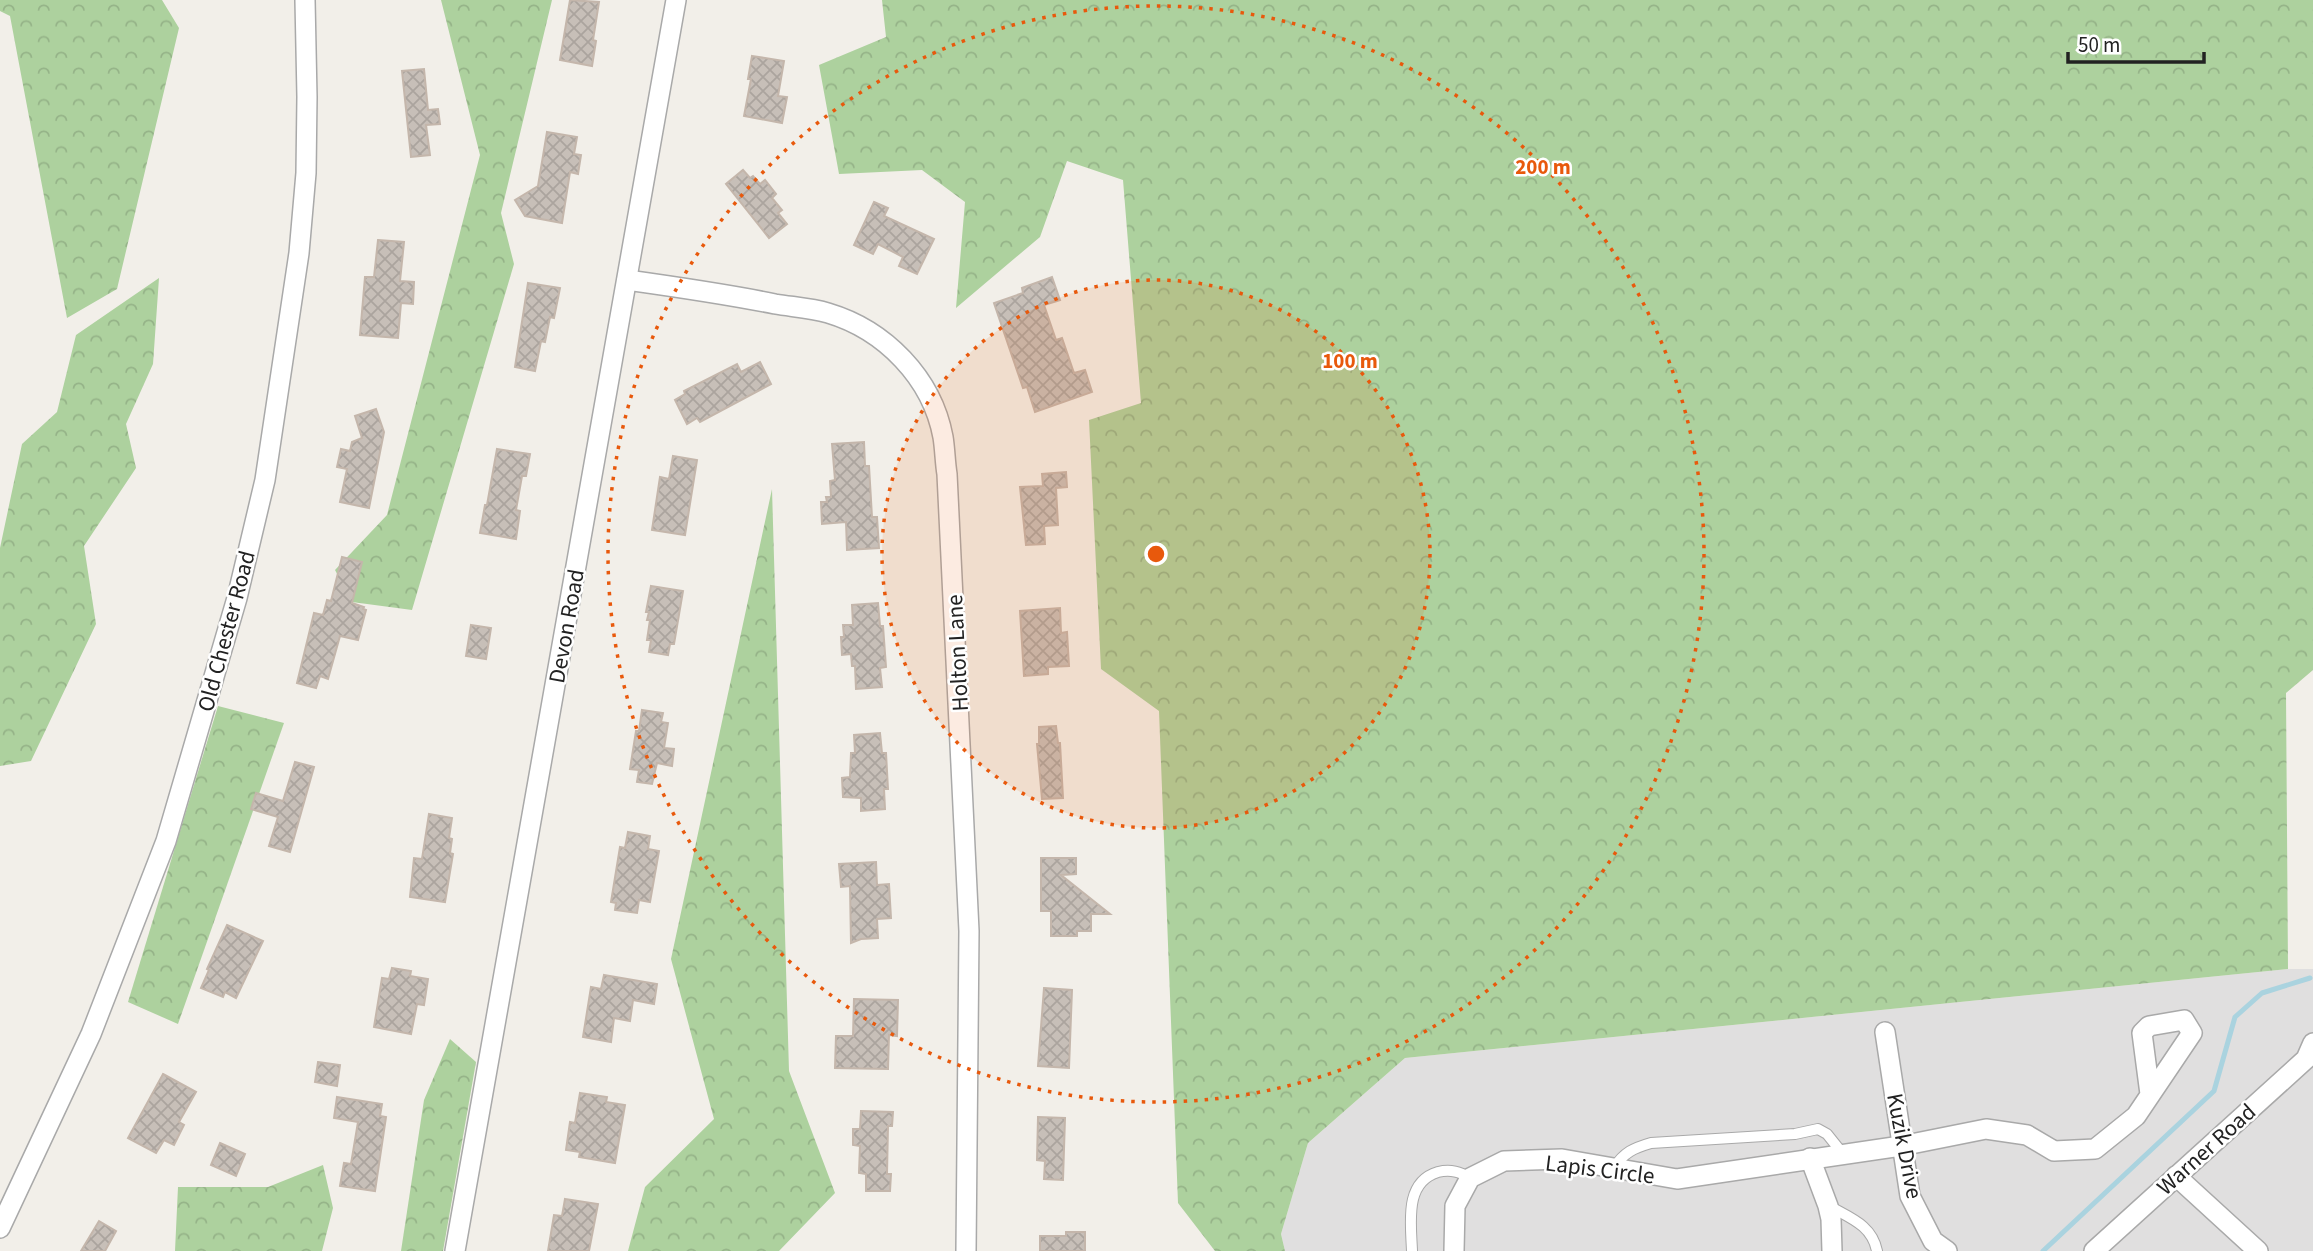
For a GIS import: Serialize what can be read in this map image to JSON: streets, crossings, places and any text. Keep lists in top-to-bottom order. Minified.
{"streets":{"street":["Devon Road","Old Chester Road","Holton Lane","Kuzik Drive","Warner Road","Lapis Circle"]},"crossings":[["Devon Road","Holton Lane"],["Kuzik Drive","Lapis Circle"]],"scale_bar":"50 m","rings":["200 m","100 m"]}
